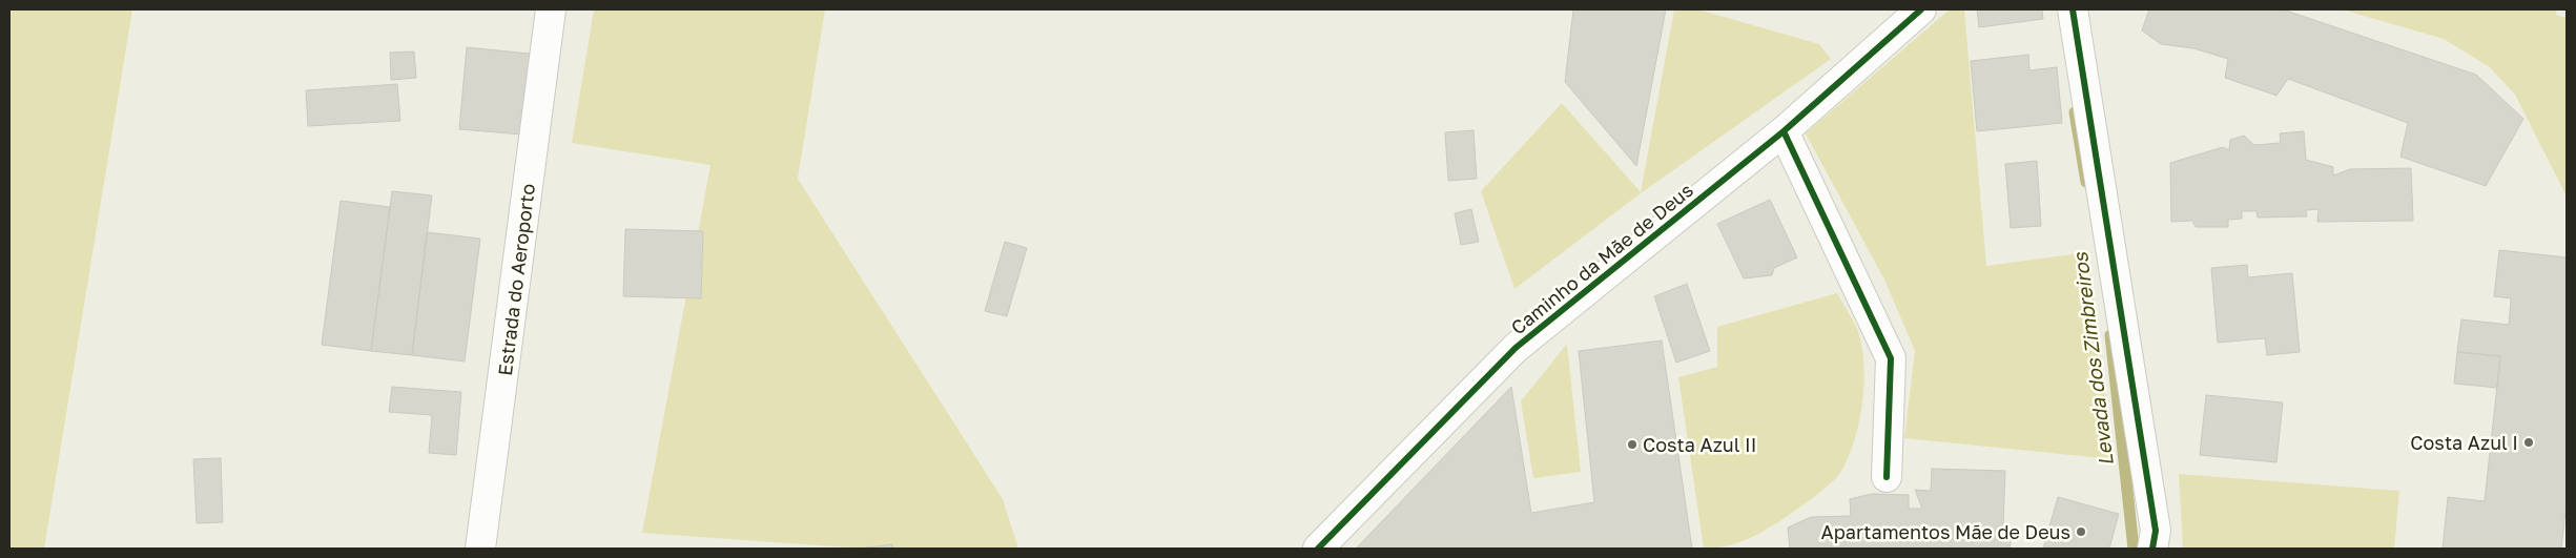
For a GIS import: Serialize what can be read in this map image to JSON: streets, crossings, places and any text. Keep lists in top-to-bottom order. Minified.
{"streets":{"street":["Caminho da Mãe de Deus","Estrada do Aeroporto"]},"water":["Levada dos Zimbreiros"],"places":["Costa Azul I","Costa Azul II","Apartamentos Mãe de Deus"]}
